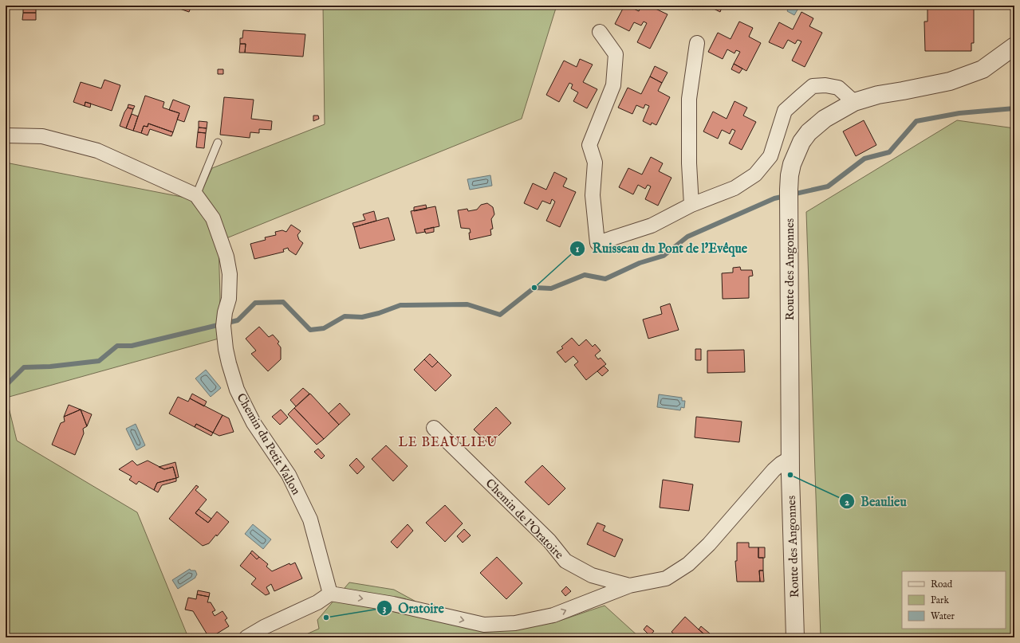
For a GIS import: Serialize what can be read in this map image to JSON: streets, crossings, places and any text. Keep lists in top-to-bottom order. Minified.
{"streets":{"street":["Route des Angonnes","Chemin du Petit Vallon","Chemin de l'Oratoire"]},"crossings":[["Route des Angonnes","Chemin de l'Oratoire"],["Chemin du Petit Vallon","Chemin de l'Oratoire"]],"one_way":["Chemin de l'Oratoire"],"districts":["LE BEAULIEU"],"places":["Ruisseau du Pont de l'Evêque","Beaulieu","Oratoire"],"legend":["Road","Park","Water"]}
